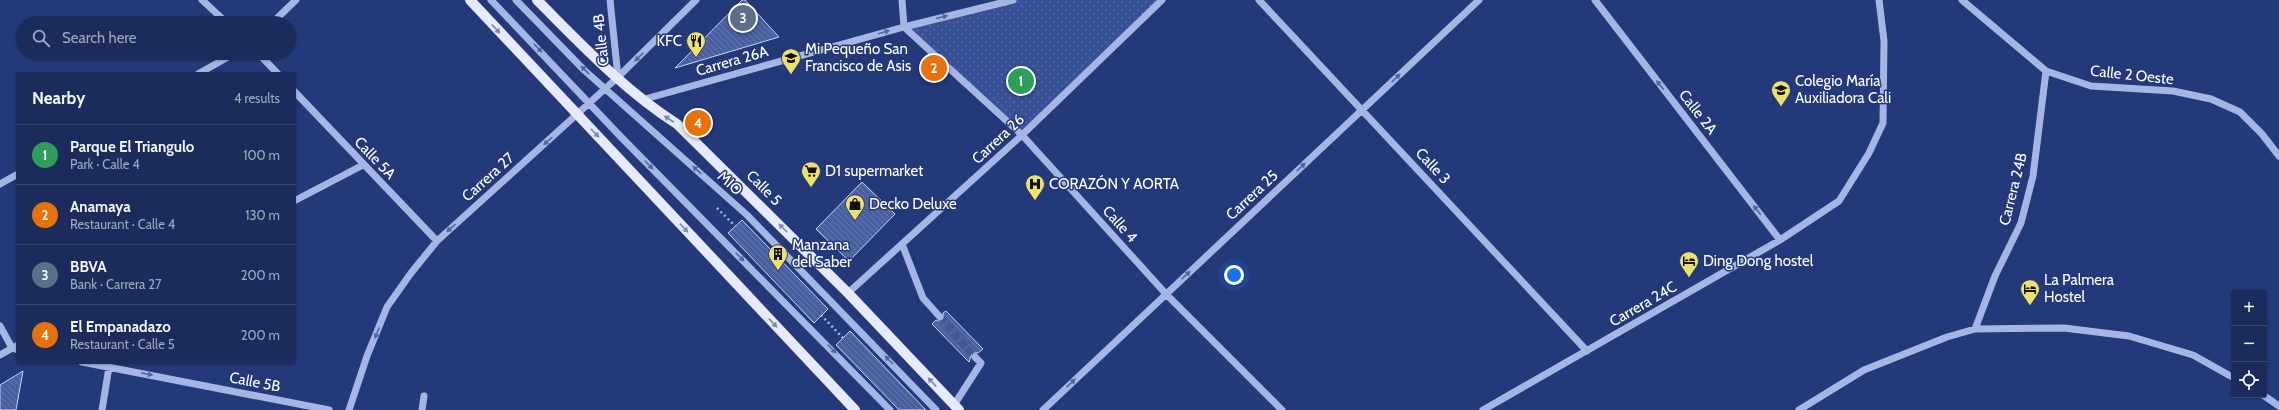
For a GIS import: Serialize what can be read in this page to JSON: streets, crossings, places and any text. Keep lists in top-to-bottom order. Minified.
{"streets":{"main road":["Calle 5"],"street":["Calle 4B","Carrera 26A","Calle 2 Oeste","Calle 2A","Carrera 26","Calle 5A","Calle 3","Carrera 27","MIO","Carrera 24B","Carrera 25","Calle 4","Carrera 24C","Calle 5B"]},"crossings":[["Calle 4B","Carrera 27"],["Calle 4B","Calle 5"],["Carrera 26A","Calle 5"],["Carrera 26A","Calle 4"],["Calle 2 Oeste","Carrera 24B"],["Calle 2A","Carrera 24C"],["Carrera 26","Calle 5"],["Carrera 26","Calle 4"],["Calle 5A","Carrera 27"],["Calle 3","Carrera 25"],["Calle 3","Carrera 24C"],["Carrera 27","MIO"],["Carrera 27","Calle 5"],["Carrera 25","Calle 4"]],"one_way":["Carrera 26A","Calle 2A","Carrera 27","Carrera 25","Calle 5B"],"places":{"restaurant":["KFC"],"school or university":["Mi Pequeño San Francisco de Asis","Colegio María Auxiliadora Cali"],"supermarket":["D1 supermarket"],"hospital":["CORAZÓN Y AORTA"],"shop":["Decko Deluxe"],"building":["Manzana del Saber"],"hotel":["Ding Dong hostel","La Palmera Hostel"]},"page":{"pins":["3","2","1","4"],"search":"Search here","heading":["Nearby","4 results"],"list":[{"mark":"1","name":"Parque El Triangulo","note":"Park · Calle 4","value":"100 m"},{"mark":"2","name":"Anamaya","note":"Restaurant · Calle 4","value":"130 m"},{"mark":"3","name":"BBVA","note":"Bank · Carrera 27","value":"200 m"},{"mark":"4","name":"El Empanadazo","note":"Restaurant · Calle 5","value":"200 m"}],"map_buttons":["+","−"]}}
